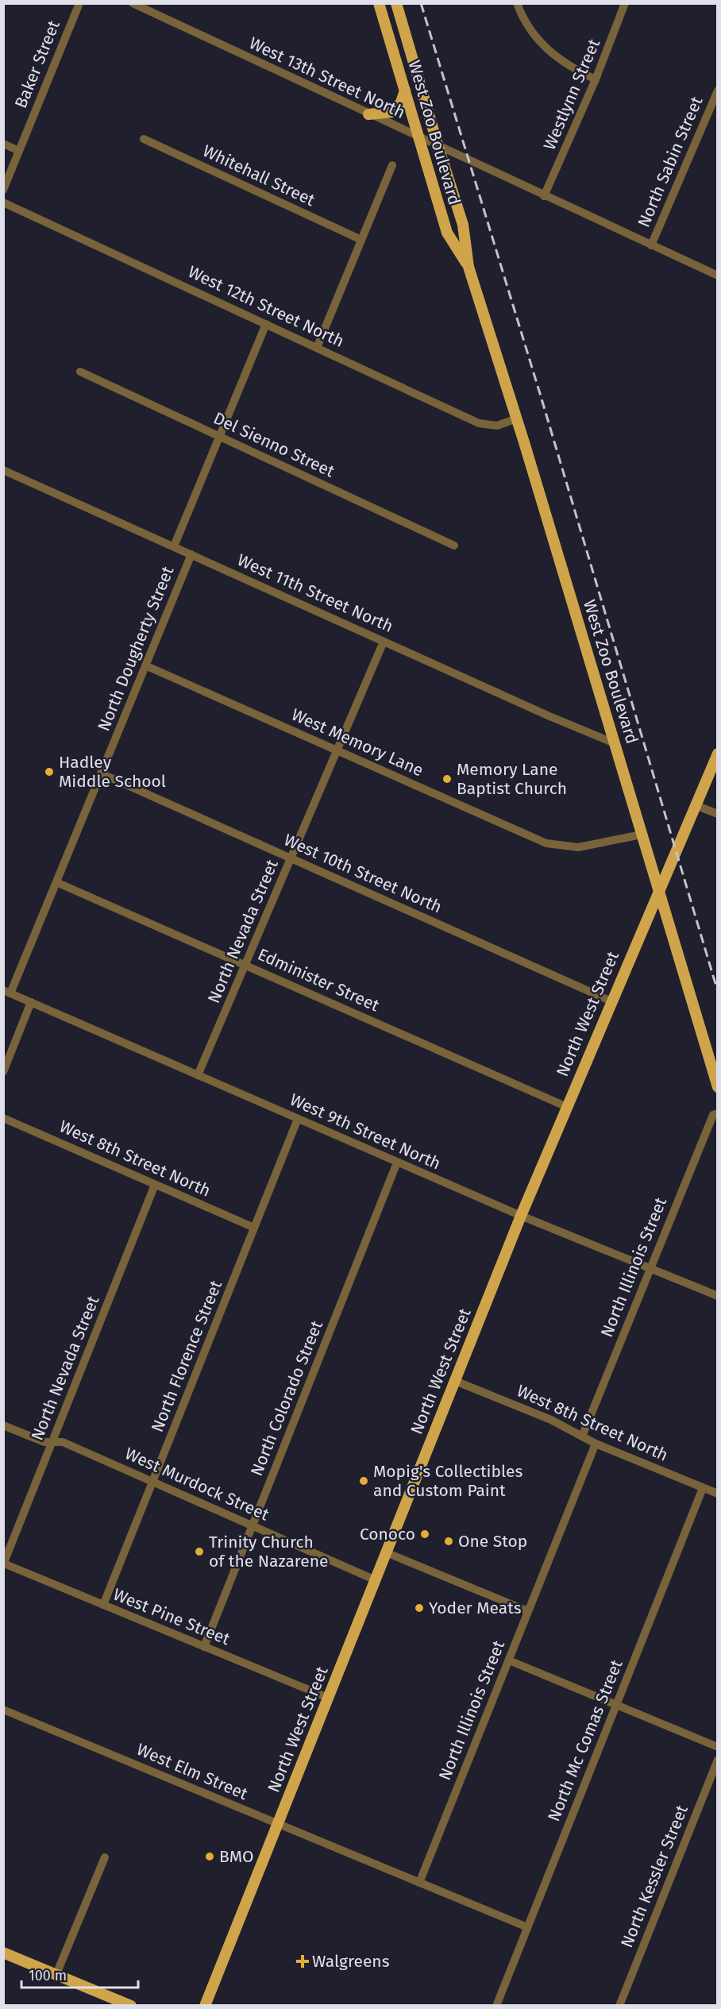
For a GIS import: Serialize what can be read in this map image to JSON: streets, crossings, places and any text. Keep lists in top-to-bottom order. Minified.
{"streets":{"main road":["West Zoo Boulevard","North West Street"],"street":["Baker Street","West 13th Street North","Westlynn Street","North Sabin Street","Whitehall Street","West 12th Street North","Del Sienno Street","West 11th Street North","North Dougherty Street","West Memory Lane","West 10th Street North","North Nevada Street","Edminister Street","West 9th Street North","West 8th Street North","North Illinois Street","North Florence Street","North Colorado Street","West Murdock Street","West Pine Street","North Mc Comas Street","West Elm Street","North Kessler Street"]},"crossings":[["West 13th Street North","Westlynn Street"],["West 13th Street North","West Zoo Boulevard"],["West 13th Street North","North Sabin Street"],["West Zoo Boulevard","West 12th Street North"],["West Zoo Boulevard","West 11th Street North"],["West Zoo Boulevard","West Memory Lane"],["West Zoo Boulevard","North West Street"],["West 12th Street North","North Dougherty Street"],["Del Sienno Street","North Dougherty Street"],["West 11th Street North","North Dougherty Street"],["West 11th Street North","North Nevada Street"],["North Dougherty Street","West Memory Lane"],["North Dougherty Street","West 10th Street North"],["North Dougherty Street","Edminister Street"],["North Dougherty Street","West 9th Street North"],["West Memory Lane","North Nevada Street"],["West 10th Street North","North Nevada Street"],["West 10th Street North","North West Street"],["North Nevada Street","Edminister Street"],["North Nevada Street","West 9th Street North"],["North Nevada Street","West 8th Street North"],["North Nevada Street","West Murdock Street"],["North Nevada Street","West Pine Street"],["Edminister Street","North West Street"],["North West Street","West 9th Street North"],["North West Street","West 8th Street North"],["North West Street","West Murdock Street"],["North West Street","West Pine Street"],["North West Street","West Elm Street"],["West 9th Street North","North Illinois Street"],["West 9th Street North","North Florence Street"],["West 9th Street North","North Colorado Street"],["West 8th Street North","North Illinois Street"],["West 8th Street North","North Florence Street"],["West 8th Street North","North Mc Comas Street"],["North Illinois Street","West Elm Street"],["North Florence Street","West Murdock Street"],["North Florence Street","West Pine Street"],["North Colorado Street","West Murdock Street"],["North Colorado Street","West Pine Street"],["North Mc Comas Street","West Elm Street"]],"places":{"other":["Hadley Middle School","Memory Lane Baptist Church","Mopig's Collectibles and Custom Paint","Conoco","One Stop","Trinity Church of the Nazarene","Yoder Meats","BMO"],"health":["Walgreens"]},"scale_bar":"100 m"}
